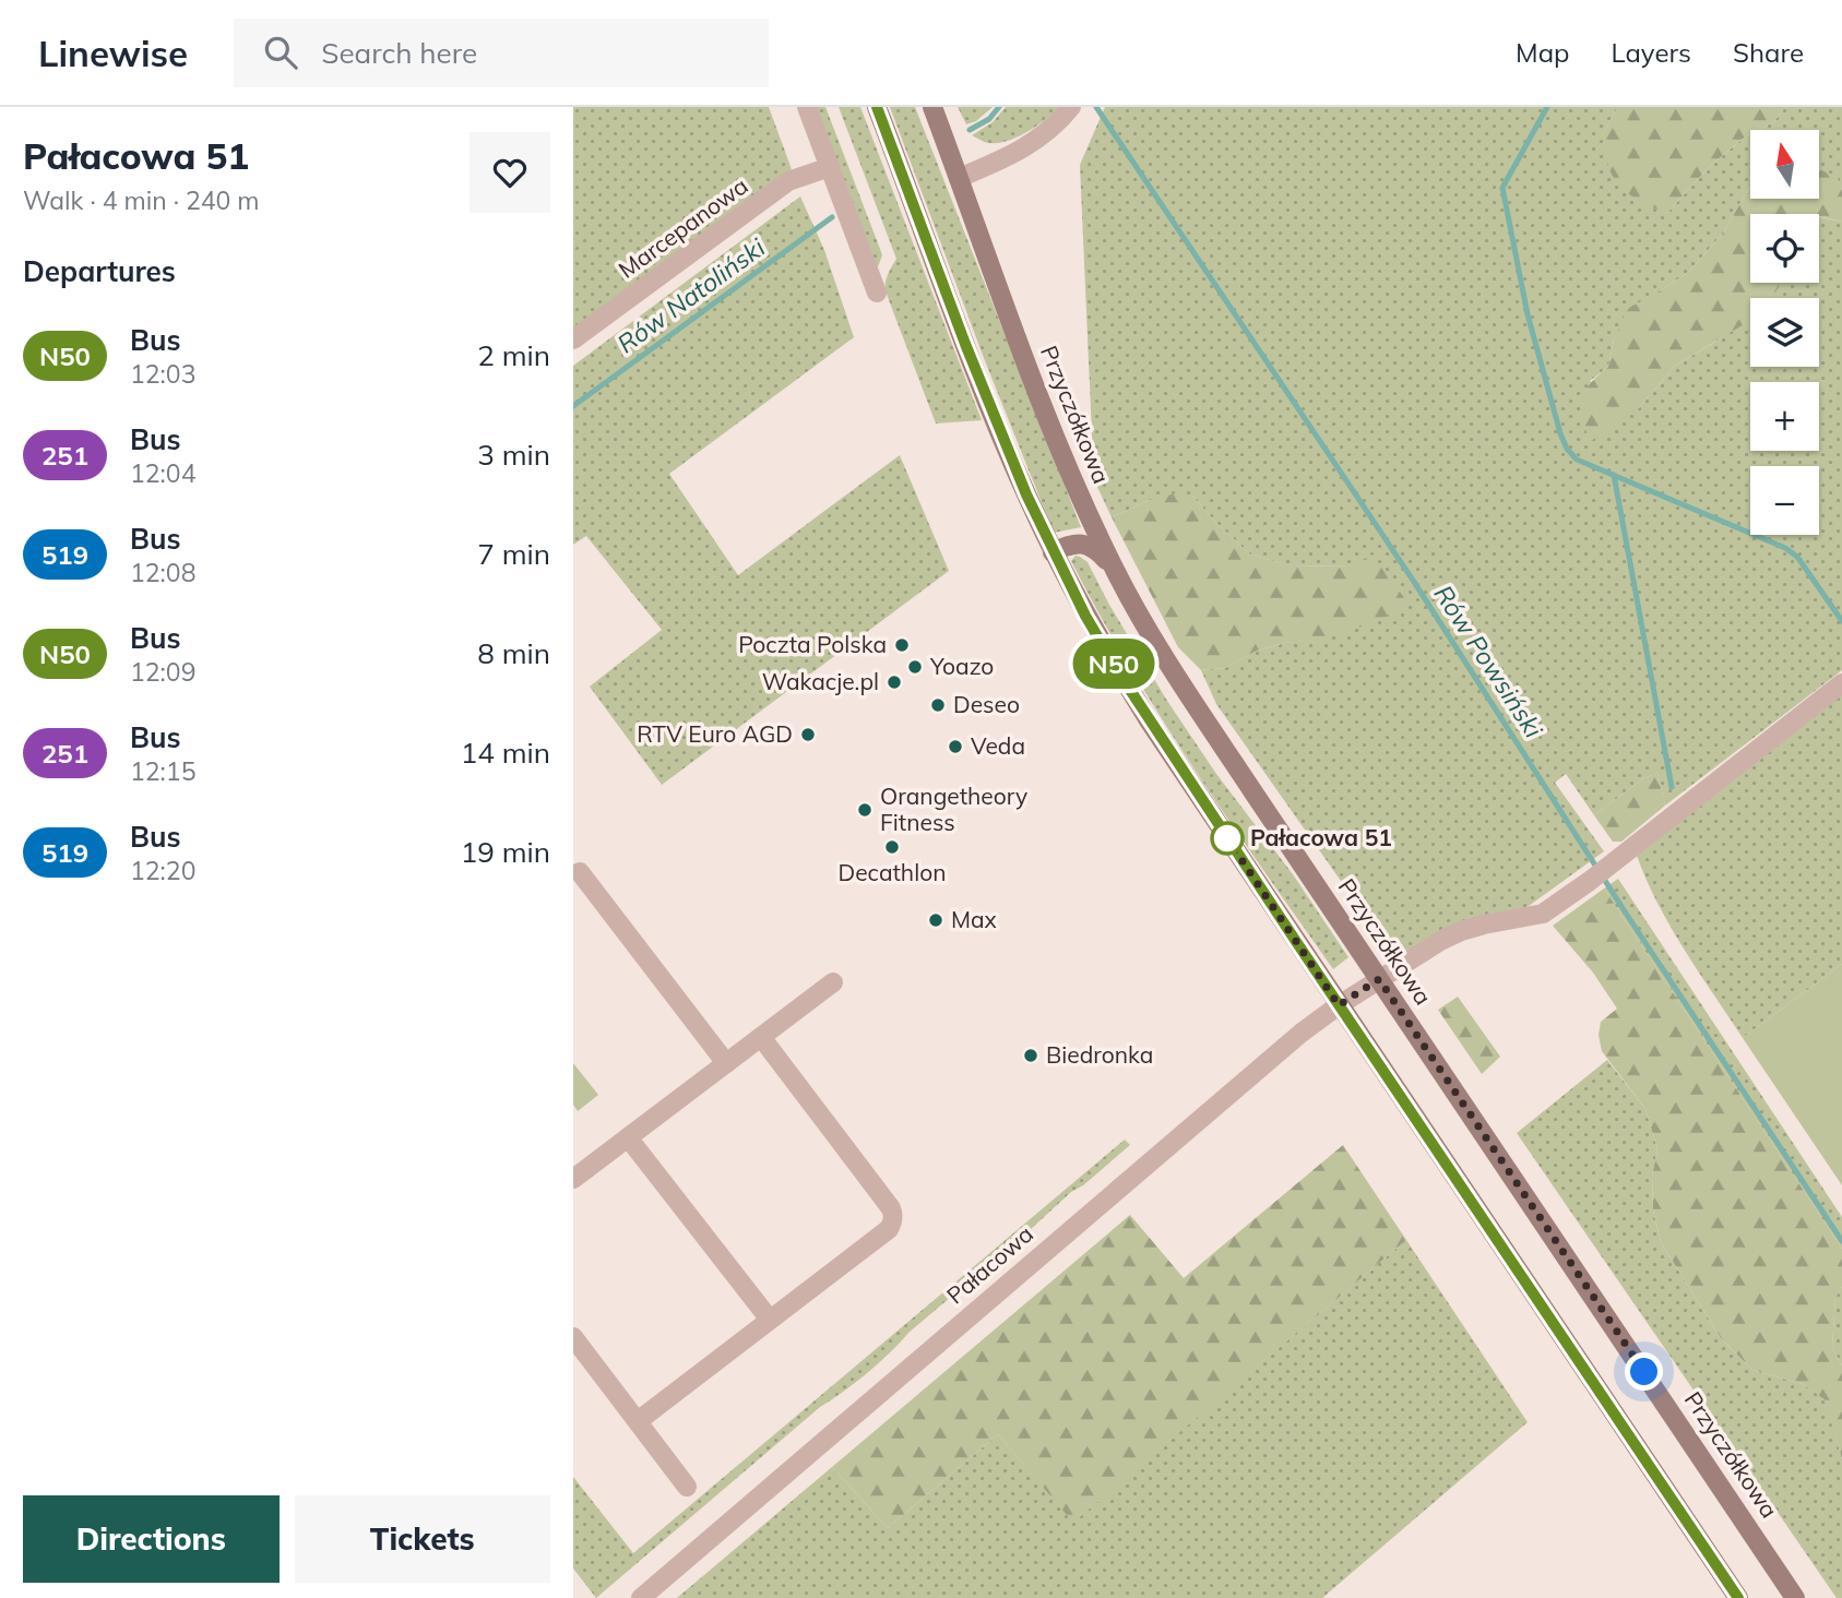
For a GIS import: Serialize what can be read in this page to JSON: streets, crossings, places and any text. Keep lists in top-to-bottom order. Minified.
{"streets":{"main road":["Przyczółkowa"],"street":["Marcepanowa","Pałacowa"]},"crossings":[["Przyczółkowa","Pałacowa"]],"water":["Rów Natoliński","Rów Powsiński"],"places":["Poczta Polska","Yoazo","Wakacje.pl","Deseo","RTV Euro AGD","Veda","Orangetheory Fitness","Pałacowa 51","Decathlon","Max","Biedronka"],"lines":["bus line N50"],"north":"top","page":{"header":"Linewise","search":"Search here","nav":["Map","Layers","Share"],"heading":[["Pałacowa 51","Walk · 4 min · 240 m"],"Departures"],"on_map":"N50","map_buttons":["+","−"],"list":[{"mark":"N50","name":"Bus","note":"12:03","value":"2 min"},{"mark":"251","name":"Bus","note":"12:04","value":"3 min"},{"mark":"519","name":"Bus","note":"12:08","value":"7 min"},{"mark":"N50","name":"Bus","note":"12:09","value":"8 min"},{"mark":"251","name":"Bus","note":"12:15","value":"14 min"},{"mark":"519","name":"Bus","note":"12:20","value":"19 min"}],"buttons":["Directions","Tickets"]}}
